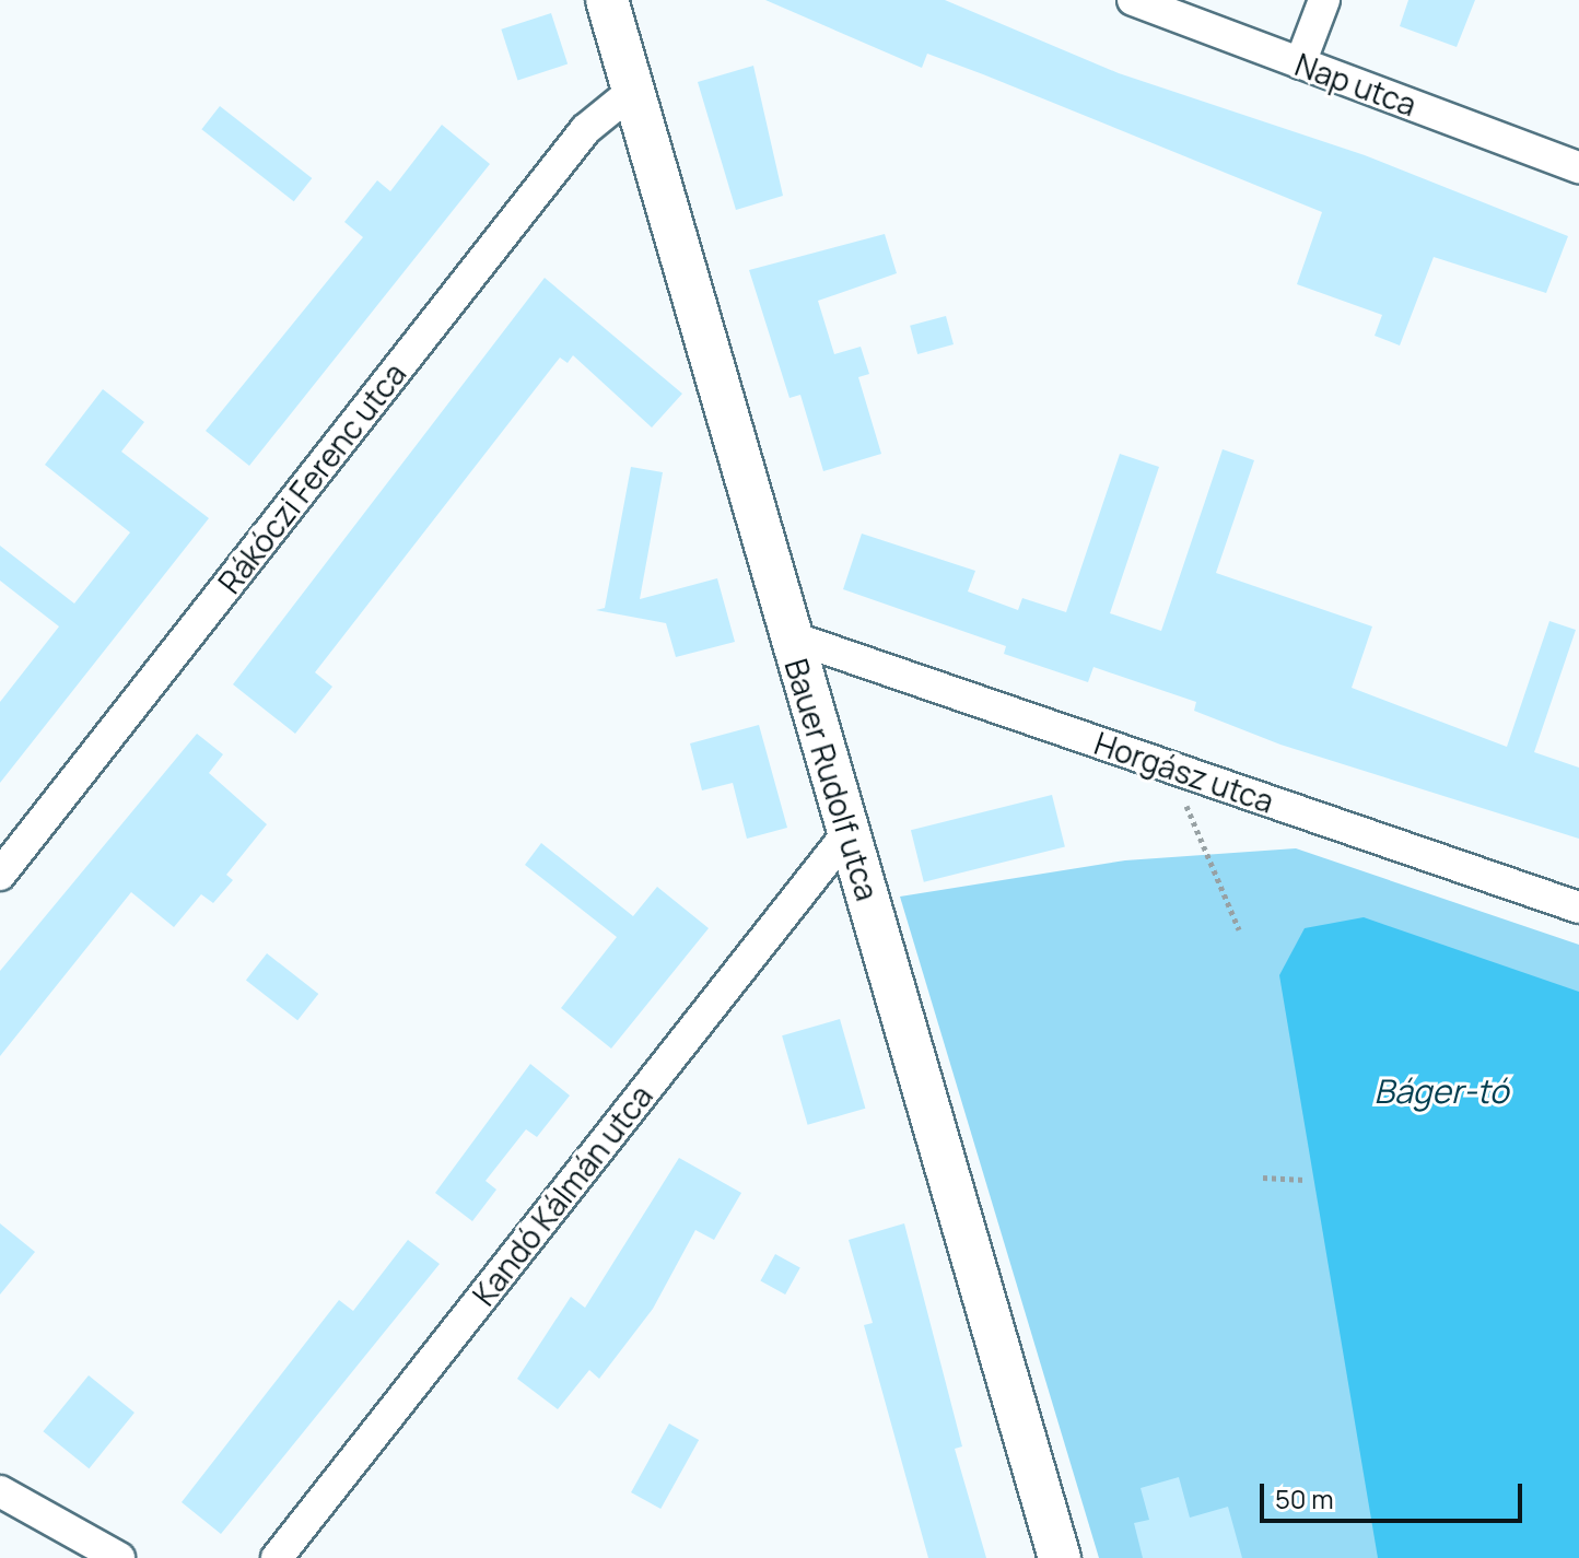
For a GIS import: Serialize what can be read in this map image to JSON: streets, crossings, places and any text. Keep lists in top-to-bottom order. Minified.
{"streets":{"street":["Nap utca","Rákóczi Ferenc utca","Horgász utca","Bauer Rudolf utca","Kandó Kálmán utca"]},"crossings":[["Rákóczi Ferenc utca","Bauer Rudolf utca"],["Horgász utca","Bauer Rudolf utca"],["Bauer Rudolf utca","Kandó Kálmán utca"]],"water":["Báger-tó"],"scale_bar":"50 m"}
